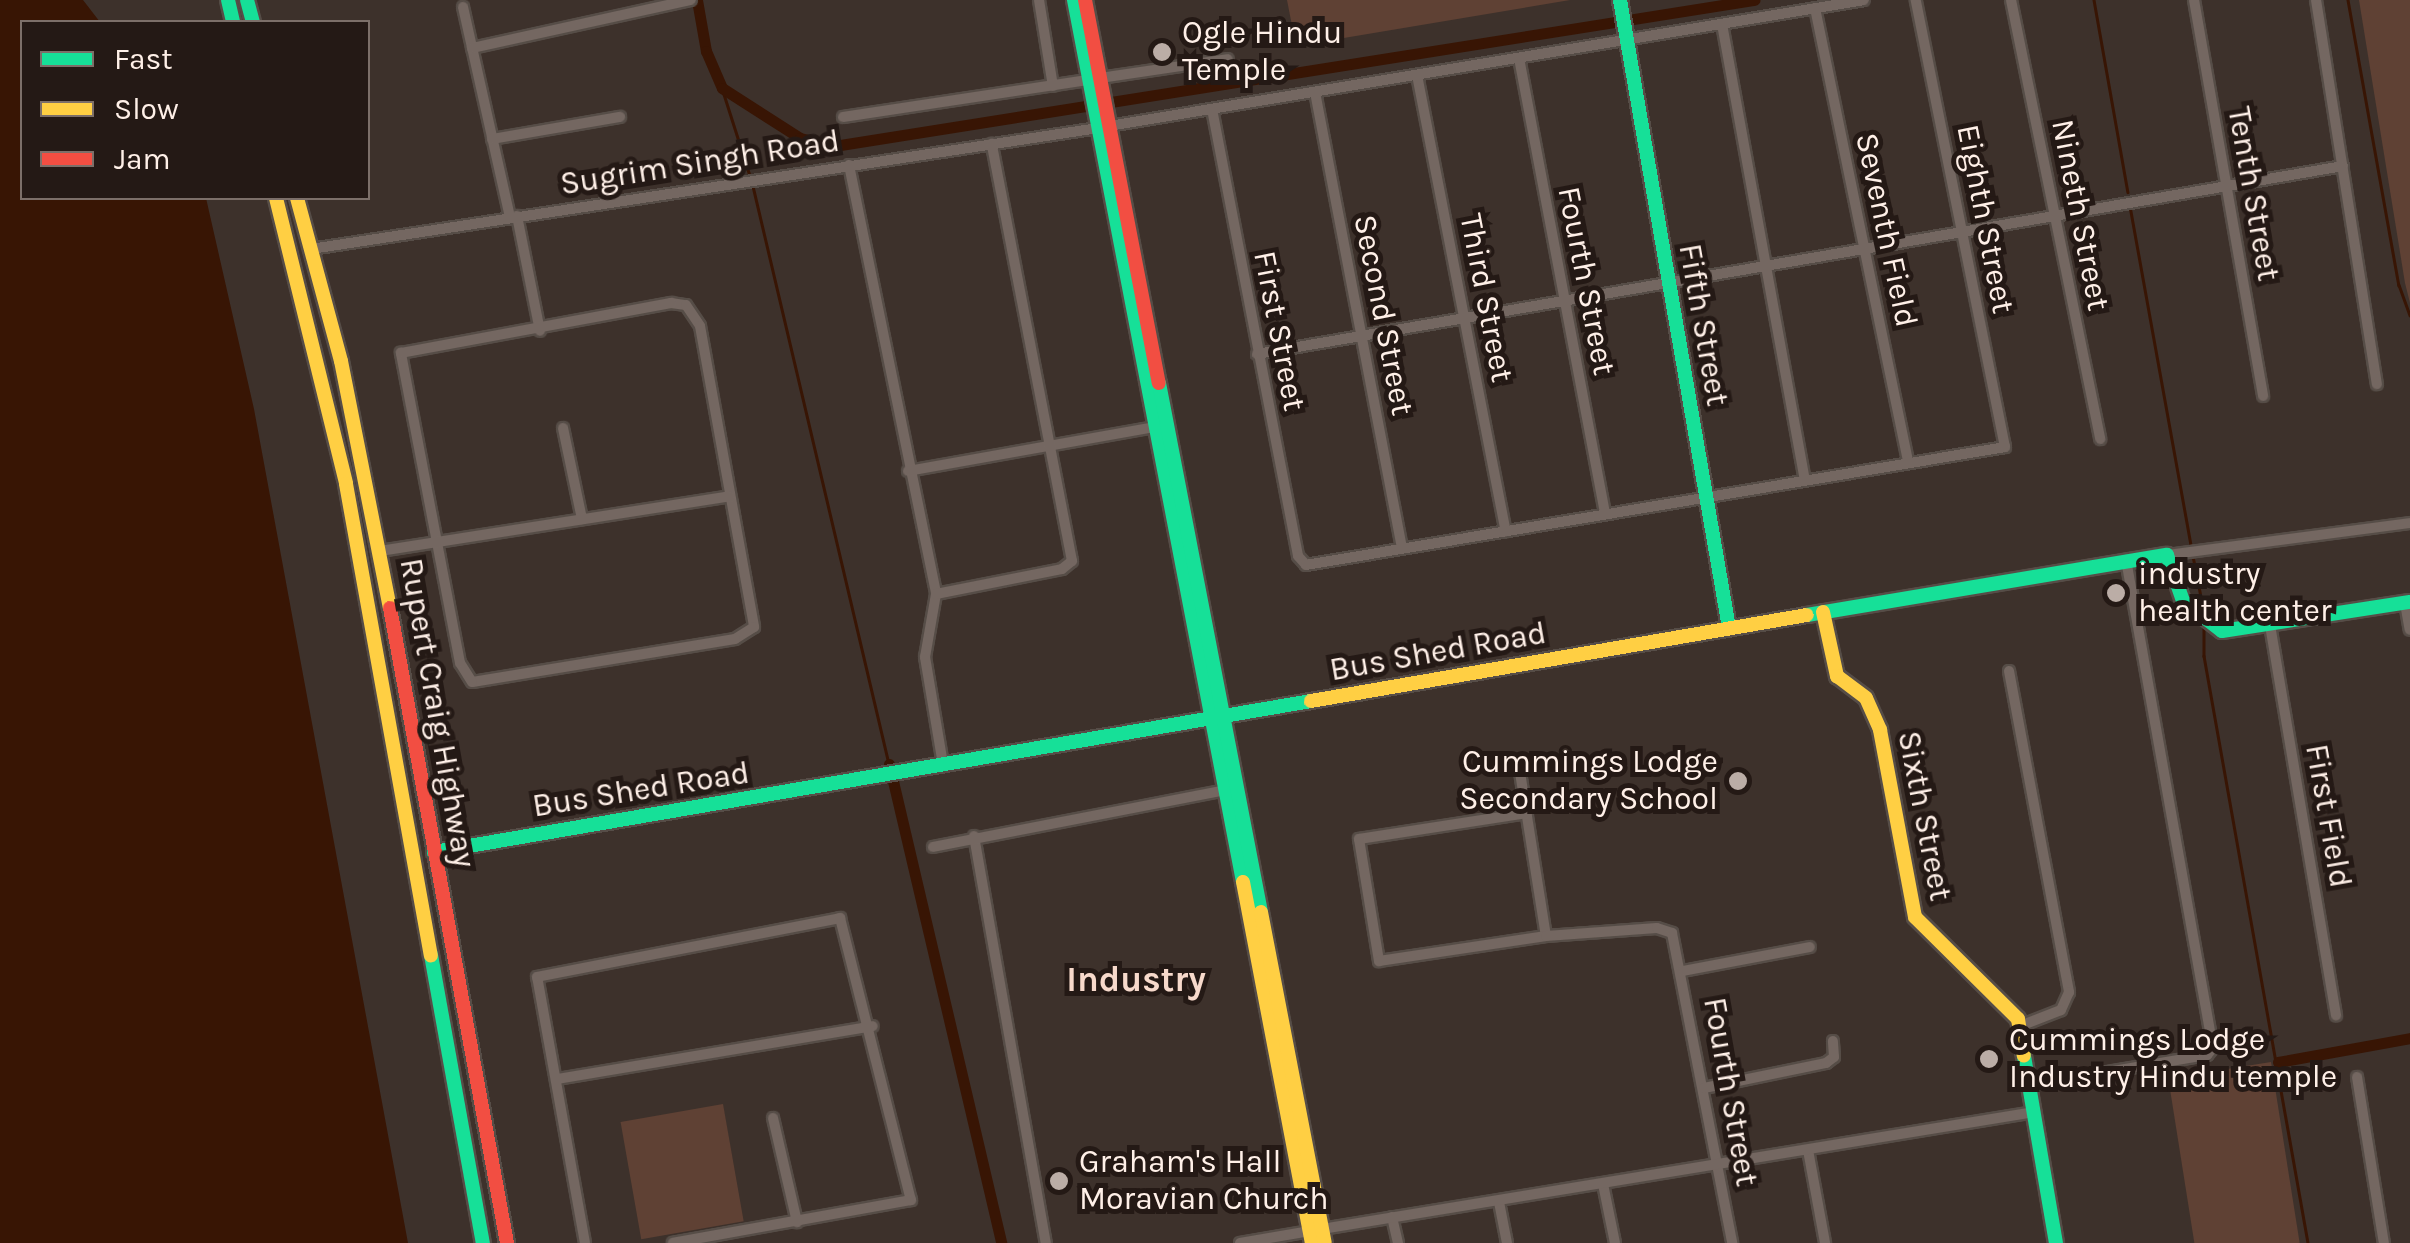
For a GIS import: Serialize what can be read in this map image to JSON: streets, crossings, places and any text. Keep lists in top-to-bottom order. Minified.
{"streets":{"main road":["Fifth Street","Bus Shed Road","Rupert Craig Highway","Sixth Street"],"street":["Sugrim Singh Road","Tenth Street","Nineth Street","Eighth Street","Seventh Field","Fourth Street","Third Street","Second Street","First Street","First Field"]},"crossings":[["Sugrim Singh Road","Seventh Field"],["Sugrim Singh Road","Fourth Street"],["Sugrim Singh Road","Third Street"],["Sugrim Singh Road","Second Street"],["Sugrim Singh Road","Fifth Street"],["Sugrim Singh Road","First Street"],["Sugrim Singh Road","Rupert Craig Highway"],["Eighth Street","Seventh Field"],["Second Street","First Street"],["Fifth Street","Bus Shed Road"],["Bus Shed Road","Rupert Craig Highway"],["Bus Shed Road","Sixth Street"]],"districts":["Industry"],"places":["Ogle Hindu Temple","industry health center","Cummings Lodge Secondary School","Cummings Lodge Industry Hindu temple","Graham's Hall Moravian Church"],"legend":["Fast","Slow","Jam"]}
